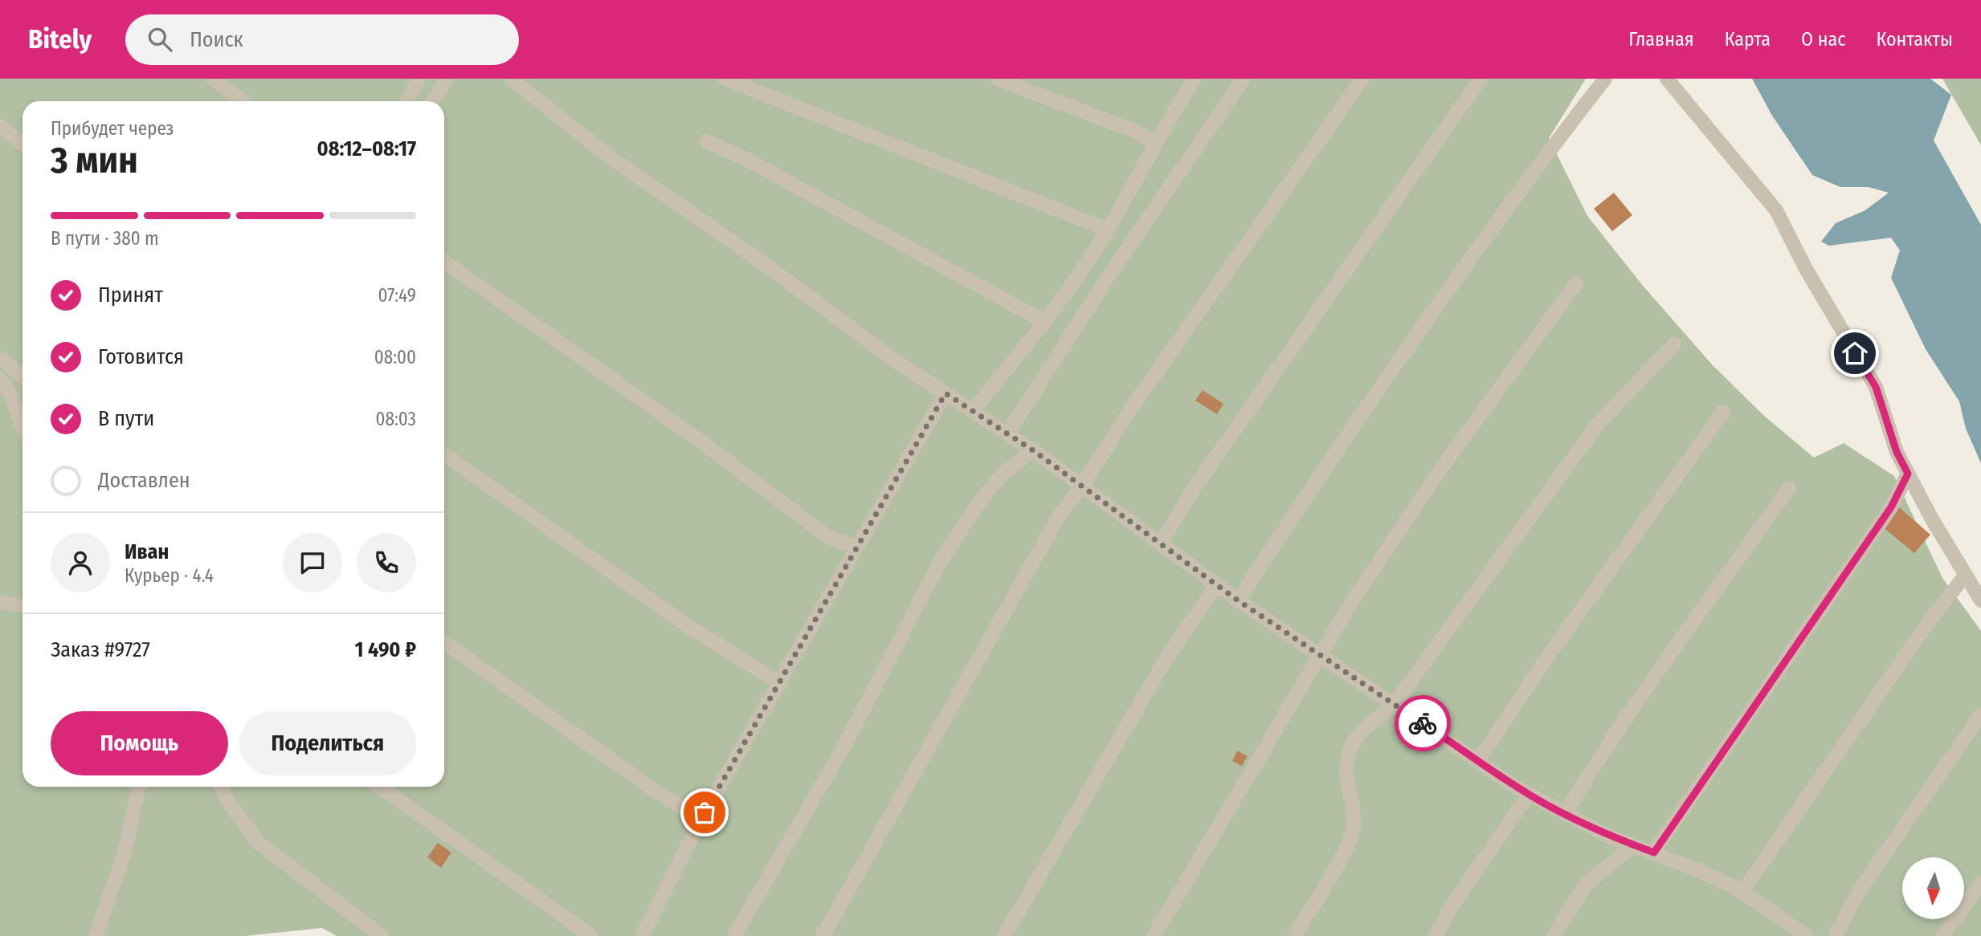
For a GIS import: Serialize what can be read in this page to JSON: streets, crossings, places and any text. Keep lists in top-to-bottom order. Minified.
{"north":"bottom","page":{"header":"Bitely","search":"Поиск","nav":["Главная","Карта","О нас","Контакты"],"heading":["3 мин","Прибудет через","08:12–08:17"],"panel":["Иван","Курьер · 4.4","Заказ #9727","1 490 ₽"],"bar":"В пути · 380 m","list":[["Принят","07:49"],["Готовится","08:00"],["В пути","08:03"],"Доставлен"],"buttons":["Помощь","Поделиться"]}}
